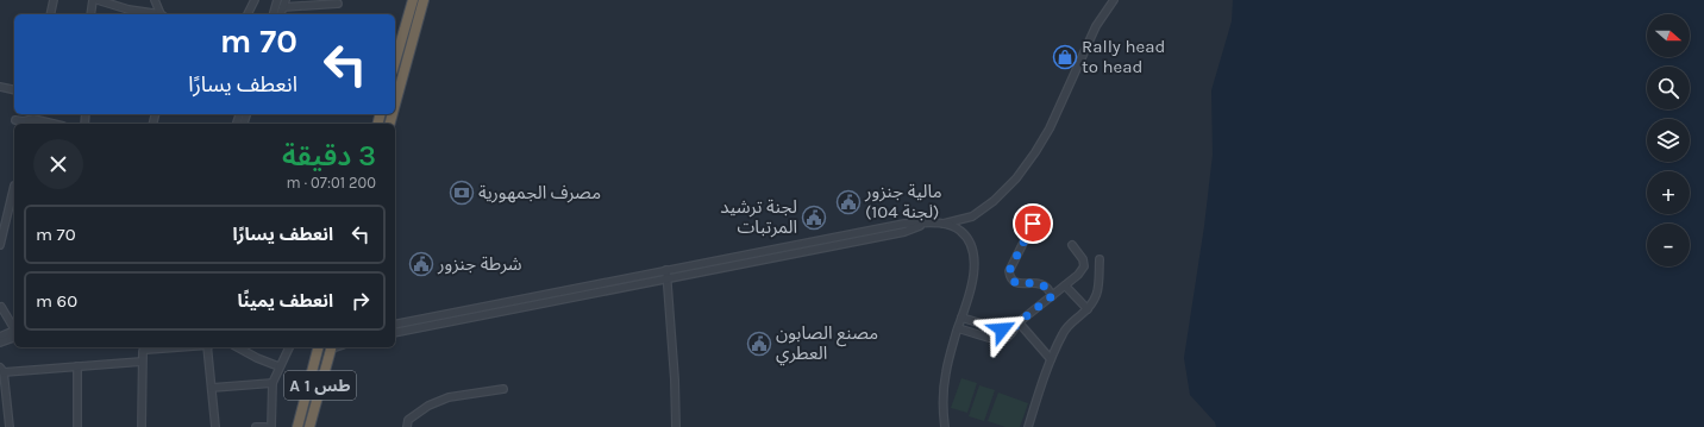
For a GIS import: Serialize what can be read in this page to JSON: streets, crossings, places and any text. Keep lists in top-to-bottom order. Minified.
{"streets":{"highway":["A 1 طس"]},"places":{"shop":["Rally head to head"],"bank":["مصرف الجمهورية"],"public building":["مالية جنزور (لجنة 104)","لجنة ترشيد المرتبات","شرطة جنزور","مصنع الصابون العطري"]},"north":"right","page":{"map_buttons":["+","−"],"turn":["70 m","انعطف يسارًا"],"heading":["3 دقيقة","200 m · 07:01"],"list":[{"name":"انعطف يسارًا","value":"70 m"},{"name":"انعطف يمينًا","value":"60 m"}]}}
